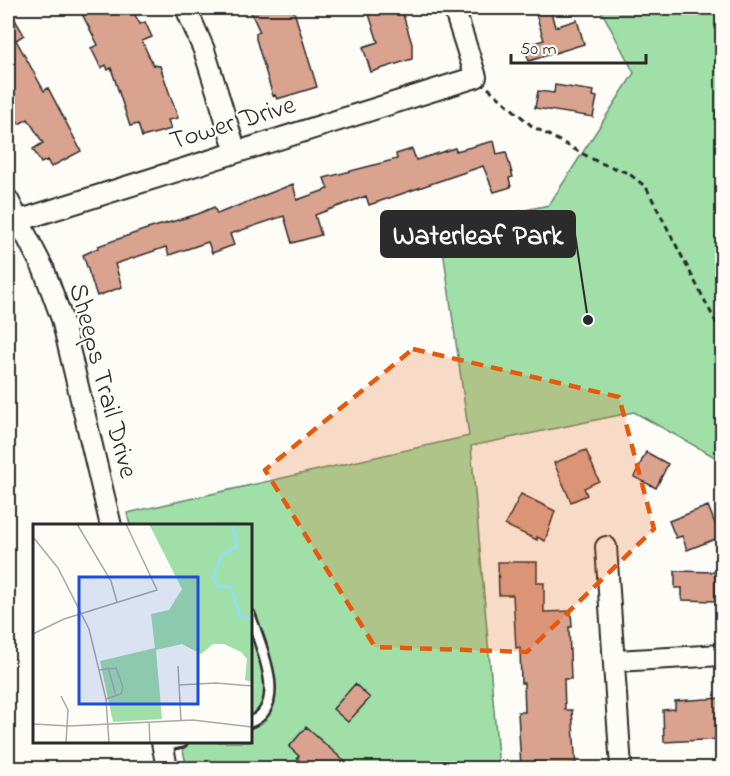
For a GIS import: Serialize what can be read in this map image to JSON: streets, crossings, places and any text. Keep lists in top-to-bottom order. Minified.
{"streets":{"street":["Tower Drive","Sheeps Trail Drive"]},"crossings":[["Tower Drive","Sheeps Trail Drive"]],"places":["Waterleaf Park"],"scale_bar":"50 m"}
